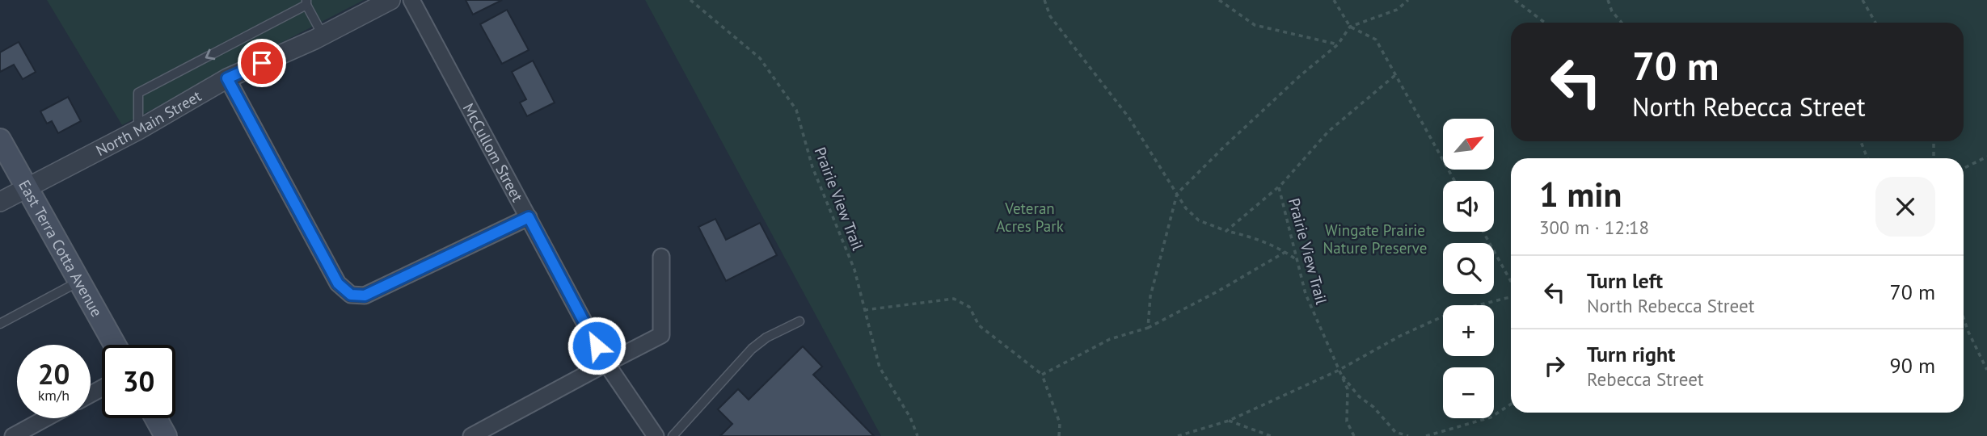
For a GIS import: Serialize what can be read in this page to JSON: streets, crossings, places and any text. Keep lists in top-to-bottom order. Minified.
{"streets":{"main road":["East Terra Cotta Avenue"],"street":["North Main Street","McCullom Street"],"path":["Prairie View Trail"]},"crossings":[["North Main Street","East Terra Cotta Avenue"]],"parks":["Veteran Acres Park","Wingate Prairie Nature Preserve"],"north":"top right","page":{"turn":["70 m","North Rebecca Street"],"map_buttons":["+","−"],"heading":["1 min","300 m · 12:18"],"list":[{"name":"Turn left","note":"North Rebecca Street","value":"70 m"},{"name":"Turn right","note":"Rebecca Street","value":"90 m"}],"speed":"20 km/h","limit":"30"}}
